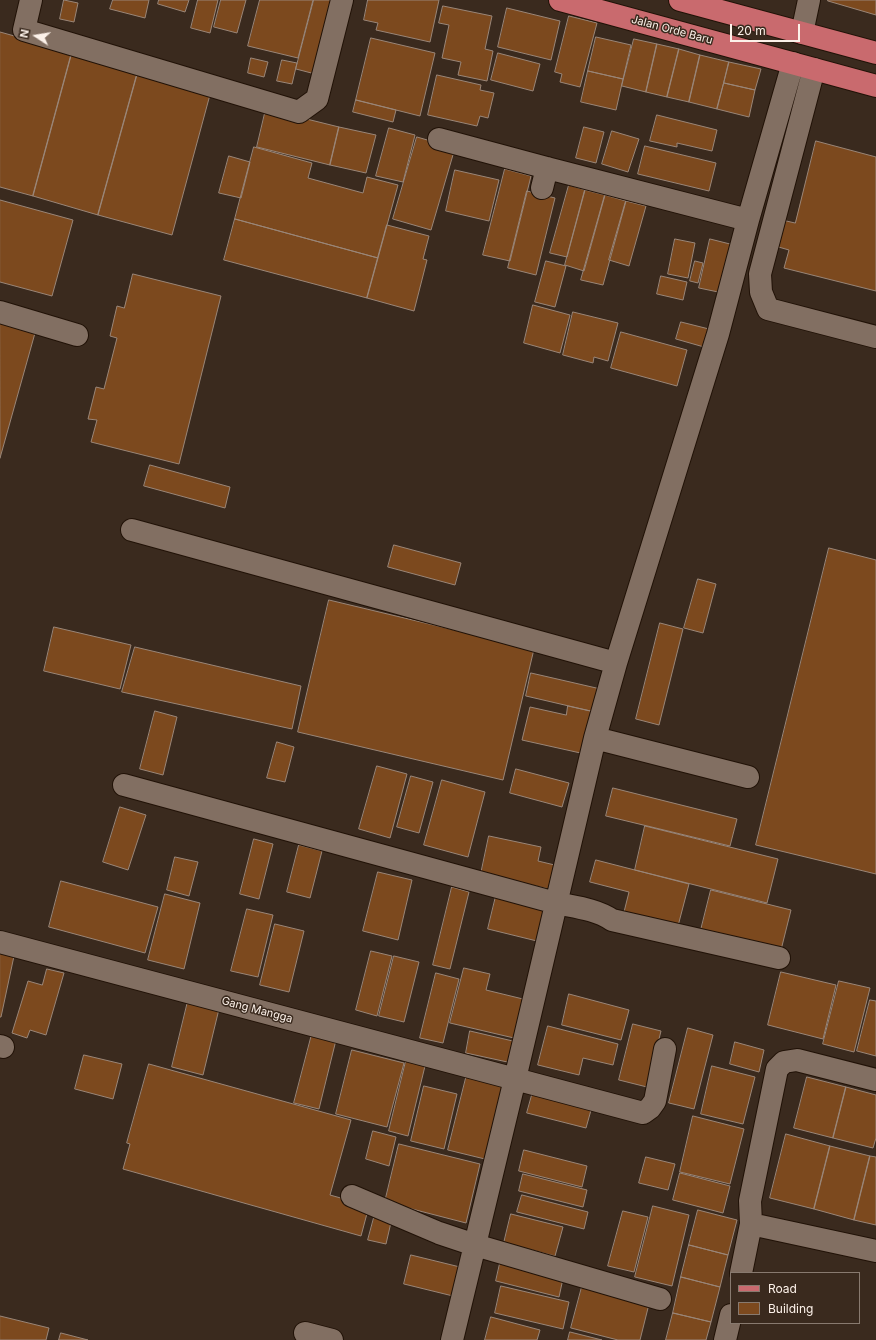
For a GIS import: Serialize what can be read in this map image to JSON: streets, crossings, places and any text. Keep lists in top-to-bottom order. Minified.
{"streets":{"main road":["Jalan Orde Baru"],"street":["Gang Mangga"]},"legend":["Road","Building"],"scale_bar":"20 m","north":"left"}
